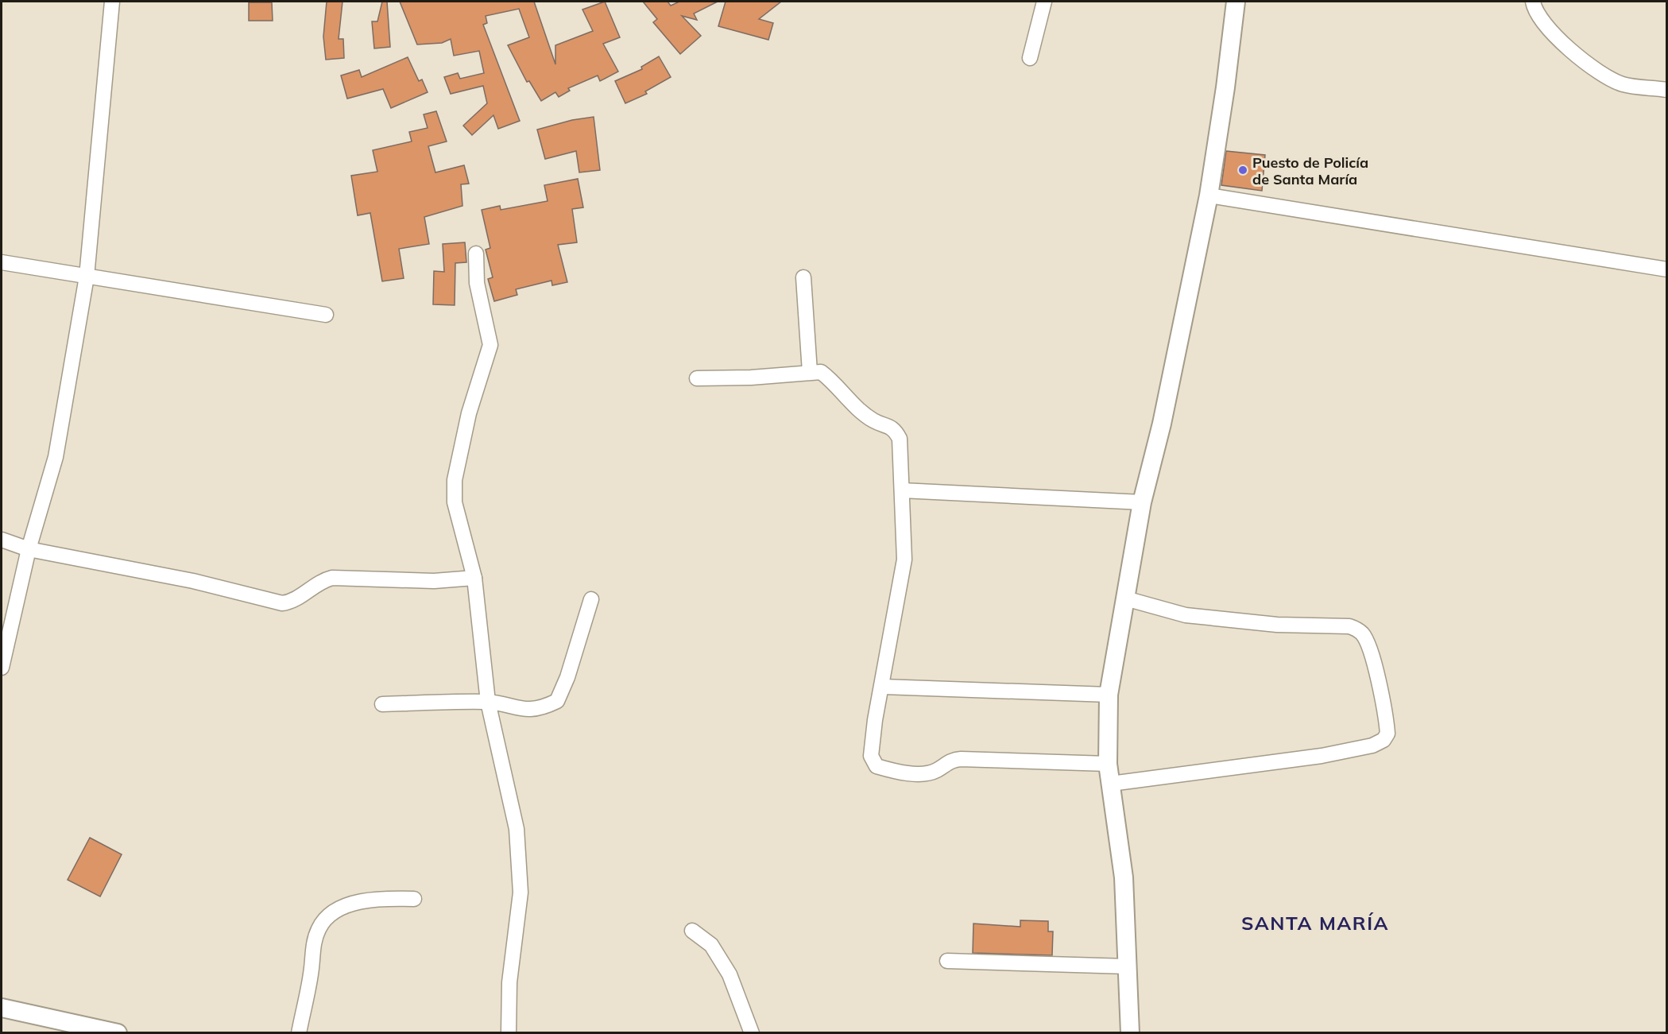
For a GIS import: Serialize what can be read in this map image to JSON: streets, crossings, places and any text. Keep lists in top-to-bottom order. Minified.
{"districts":["SANTA MARÍA"],"places":["Puesto de Policía de Santa María"]}
